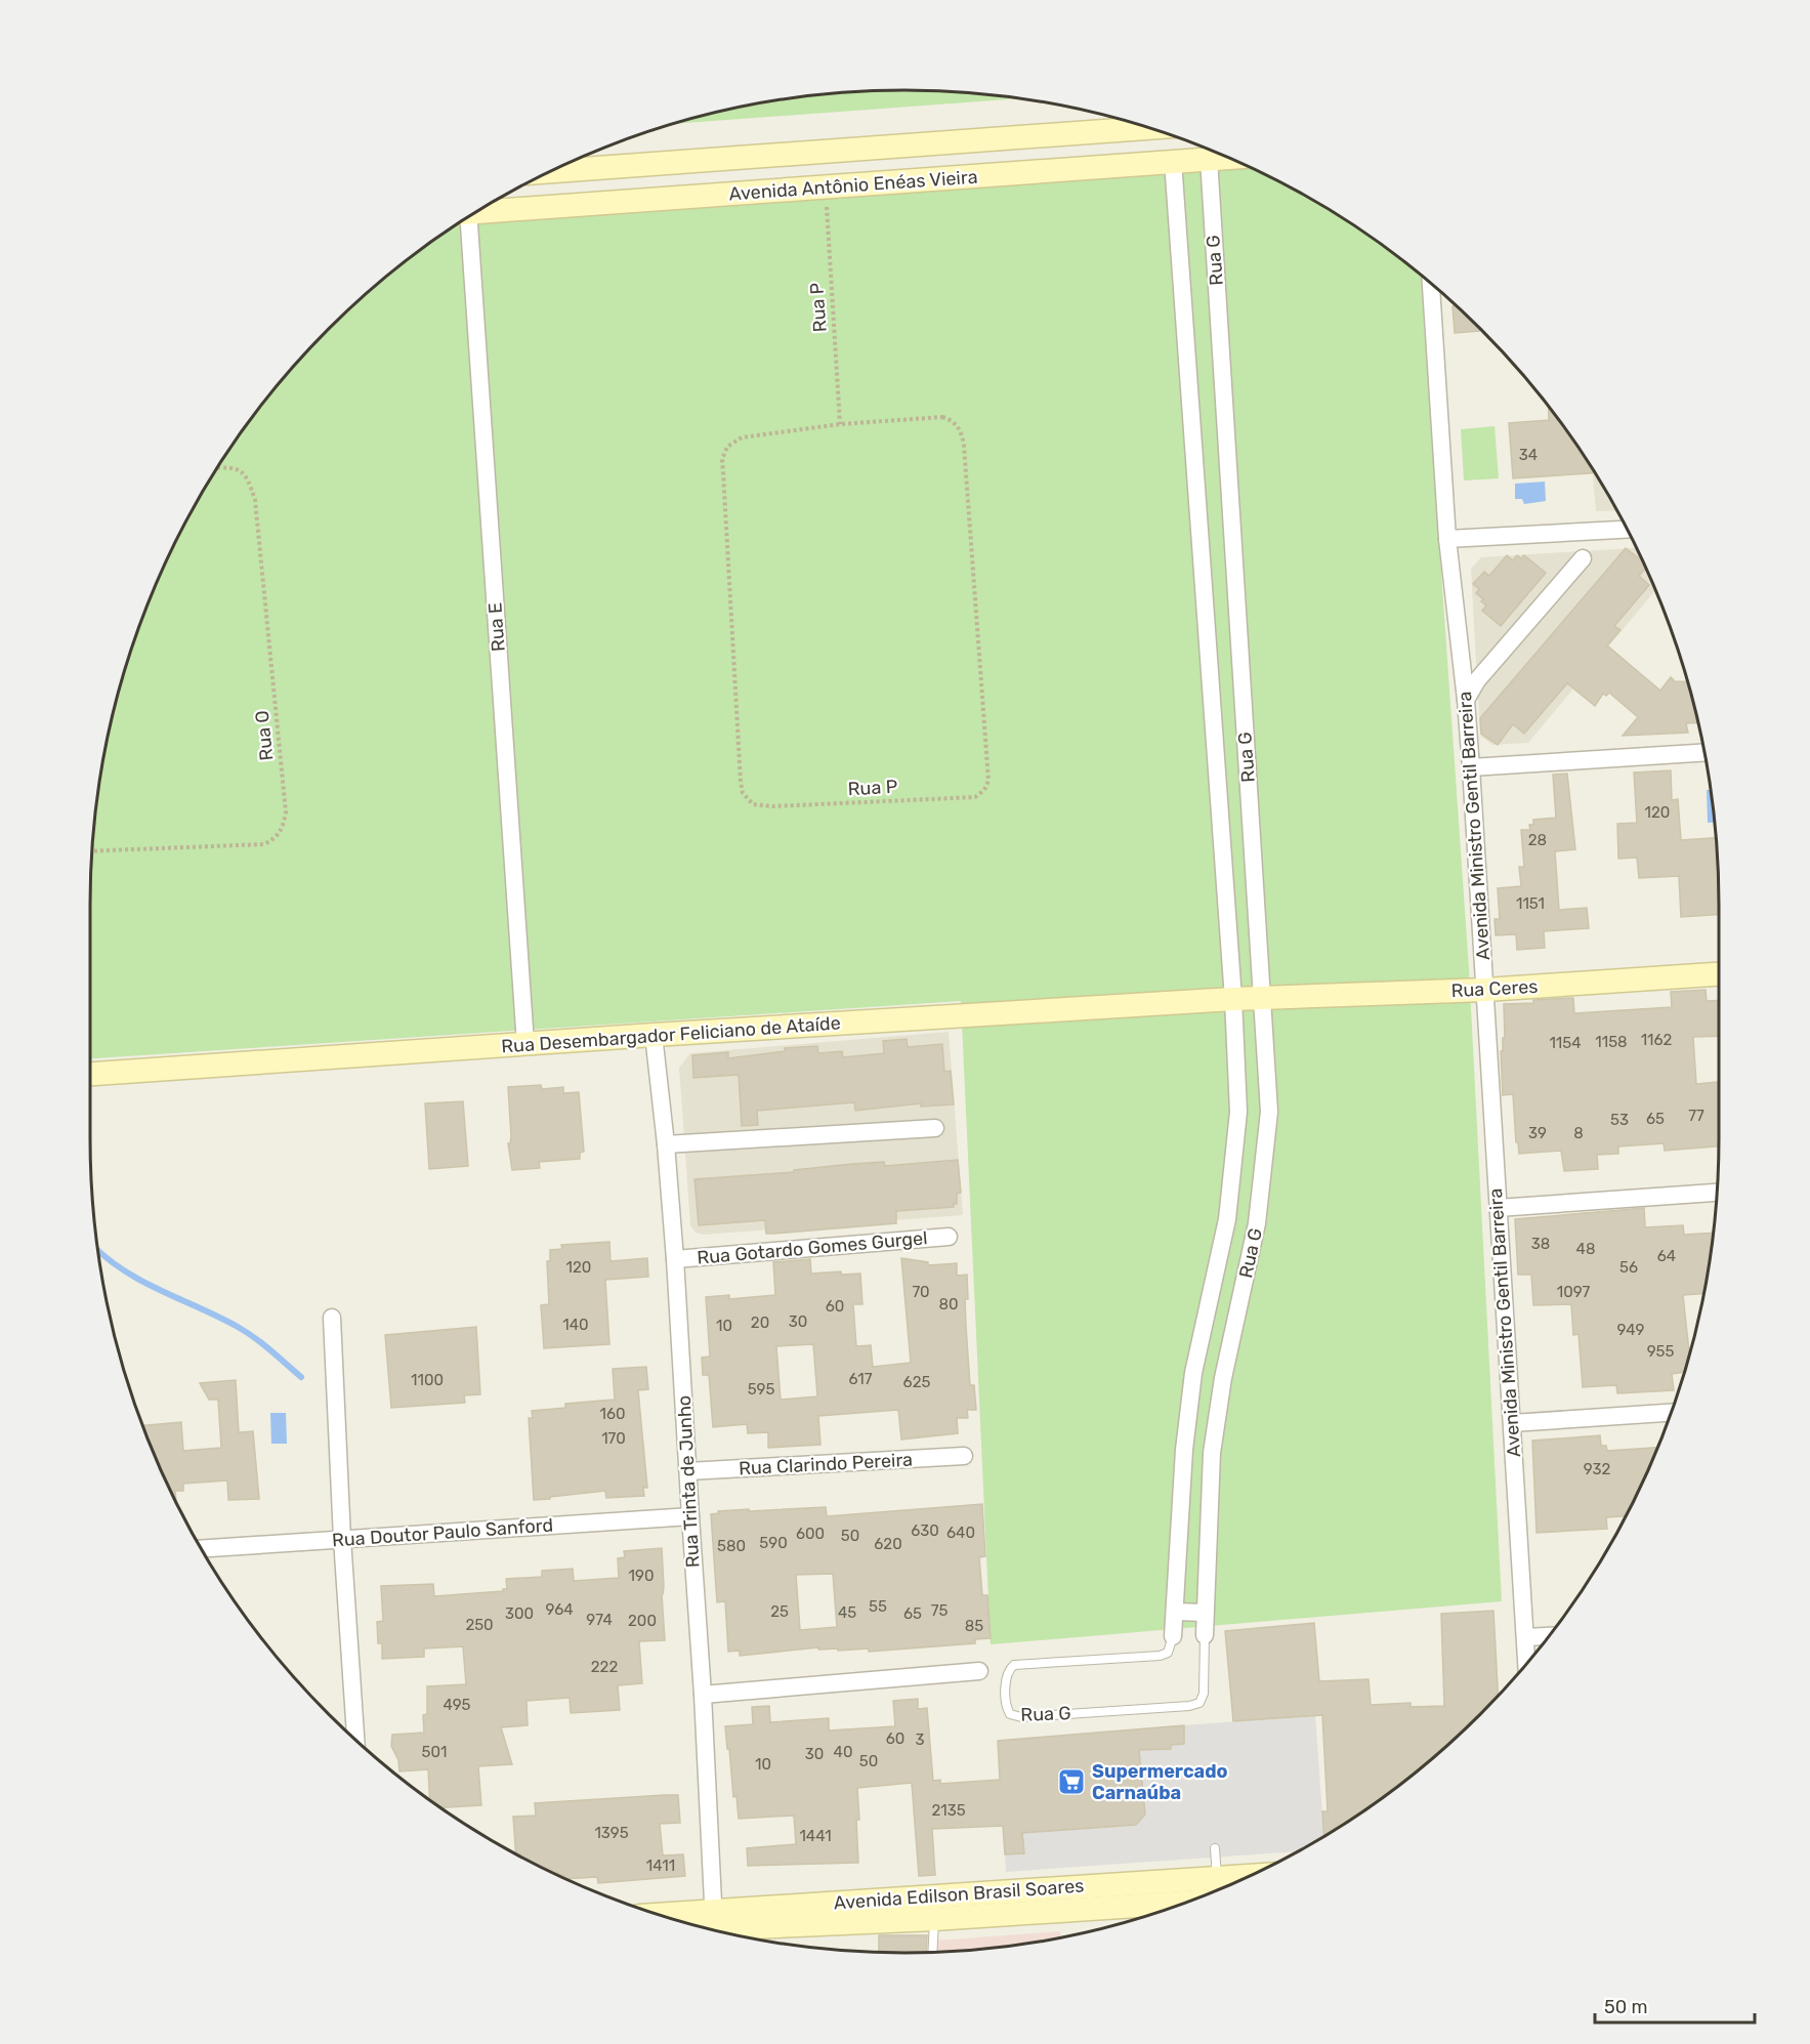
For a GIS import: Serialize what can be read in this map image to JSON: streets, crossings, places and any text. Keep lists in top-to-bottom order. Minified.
{"streets":{"street":["Avenida Antônio Enéas Vieira","Rua G","Rua E","Avenida Ministro Gentil Barreira","Rua Ceres","Rua Desembargador Feliciano de Ataíde","Rua Gotardo Gomes Gurgel","Rua Clarindo Pereira","Rua Trinta de Junho","Rua Doutor Paulo Sanford","Avenida Edilson Brasil Soares"],"path":["Rua P","Rua O"]},"crossings":[["Avenida Antônio Enéas Vieira","Rua G"],["Avenida Antônio Enéas Vieira","Rua P"],["Rua G","Rua Ceres"],["Rua G","Rua Desembargador Feliciano de Ataíde"],["Rua E","Rua Desembargador Feliciano de Ataíde"],["Avenida Ministro Gentil Barreira","Rua Ceres"],["Rua Ceres","Rua Desembargador Feliciano de Ataíde"],["Rua Desembargador Feliciano de Ataíde","Rua Trinta de Junho"],["Rua Gotardo Gomes Gurgel","Rua Trinta de Junho"],["Rua Clarindo Pereira","Rua Trinta de Junho"],["Rua Trinta de Junho","Rua Doutor Paulo Sanford"],["Rua Trinta de Junho","Avenida Edilson Brasil Soares"]],"places":{"supermarket":["Supermercado Carnaúba"]},"house_numbers":["34","120","28","1151","1162","1158","1154","77","65","53","39","8","38","48","64","120","56","70","1097","80","60","30","20","140","10","949","955","617","1100","625","595","160","170","932","630","640","600","50","590","620","580","190","55","964","75","25","45","300","65","974","200","250","85","222","495","60","3","501","40","30","50","10","2135","1395","1441","1411"],"scale_bar":"50 m"}
